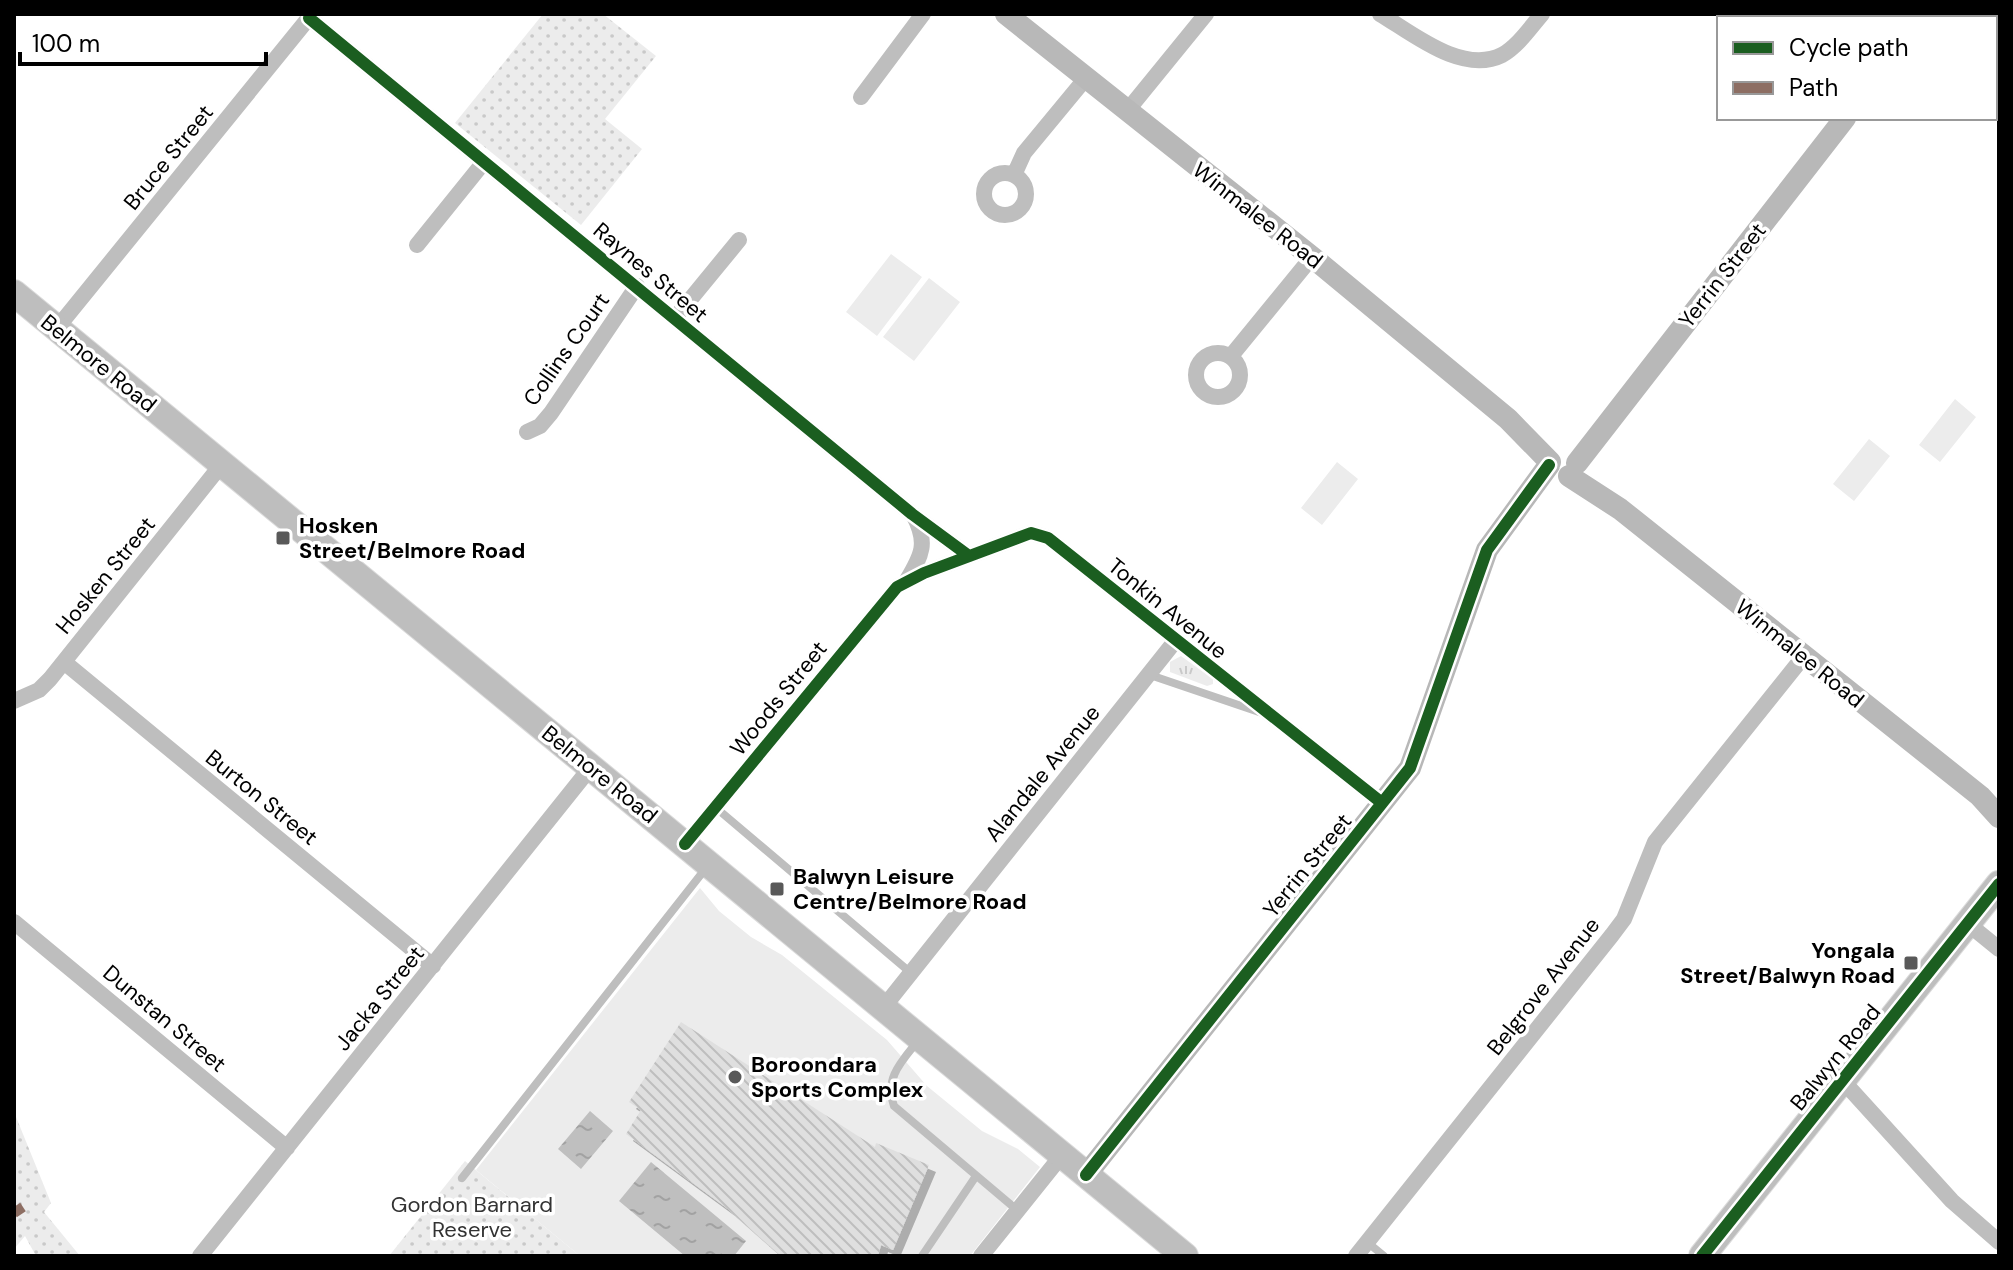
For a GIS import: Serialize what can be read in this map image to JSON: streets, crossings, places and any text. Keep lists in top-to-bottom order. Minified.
{"streets":{"main road":["Belmore Road","Balwyn Road"],"street":["Bruce Street","Winmalee Road","Raynes Street","Yerrin Street","Collins Court","Hosken Street","Tonkin Avenue","Woods Street","Alandale Avenue","Burton Street","Belgrove Avenue","Jacka Street","Dunstan Street"]},"crossings":[["Bruce Street","Raynes Street"],["Bruce Street","Belmore Road"],["Winmalee Road","Yerrin Street"],["Winmalee Road","Belgrove Avenue"],["Raynes Street","Collins Court"],["Raynes Street","Tonkin Avenue"],["Yerrin Street","Belmore Road"],["Yerrin Street","Tonkin Avenue"],["Belmore Road","Hosken Street"],["Belmore Road","Woods Street"],["Belmore Road","Alandale Avenue"],["Belmore Road","Jacka Street"],["Hosken Street","Burton Street"],["Tonkin Avenue","Woods Street"],["Tonkin Avenue","Alandale Avenue"],["Burton Street","Jacka Street"],["Jacka Street","Dunstan Street"]],"parks":["Gordon Barnard Reserve"],"places":{"transit":["Hosken Street/Belmore Road","Balwyn Leisure Centre/Belmore Road","Yongala Street/Balwyn Road"],"other":["Boroondara Sports Complex"]},"legend":["Cycle path","Path"],"scale_bar":"100 m"}
